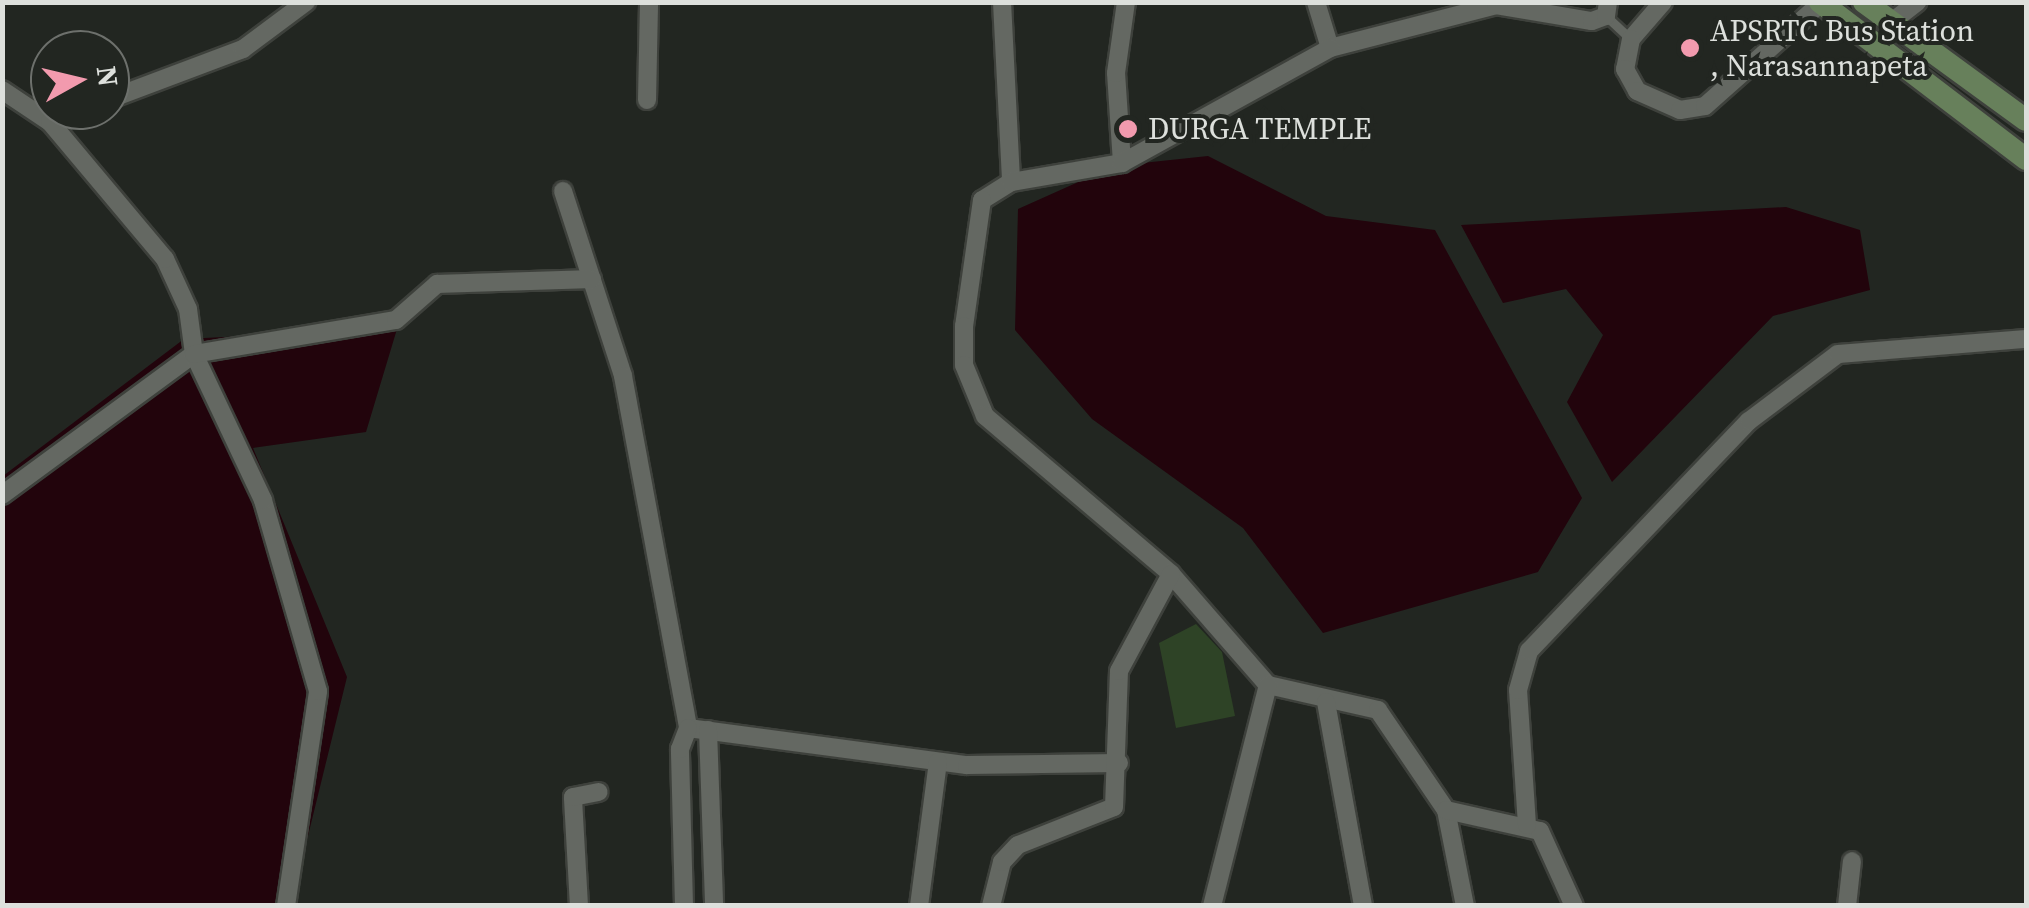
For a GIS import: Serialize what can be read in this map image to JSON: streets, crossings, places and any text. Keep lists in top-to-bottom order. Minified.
{"places":["APSRTC Bus Station , Narasannapeta","DURGA TEMPLE"],"north":"right"}
